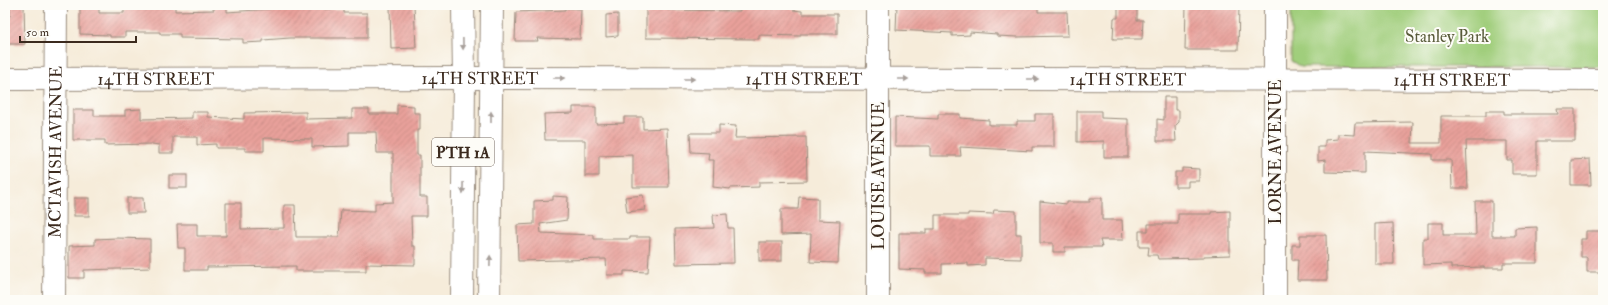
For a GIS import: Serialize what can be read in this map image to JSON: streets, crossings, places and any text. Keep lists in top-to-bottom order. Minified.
{"streets":{"street":["14TH STREET","PTH 1A","LORNE AVENUE","MCTAVISH AVENUE","LOUISE AVENUE"]},"crossings":[["14TH STREET","PTH 1A"],["14TH STREET","LORNE AVENUE"],["14TH STREET","MCTAVISH AVENUE"],["14TH STREET","LOUISE AVENUE"]],"one_way":["14TH STREET"],"parks":["Stanley Park"],"scale_bar":"50 m"}
